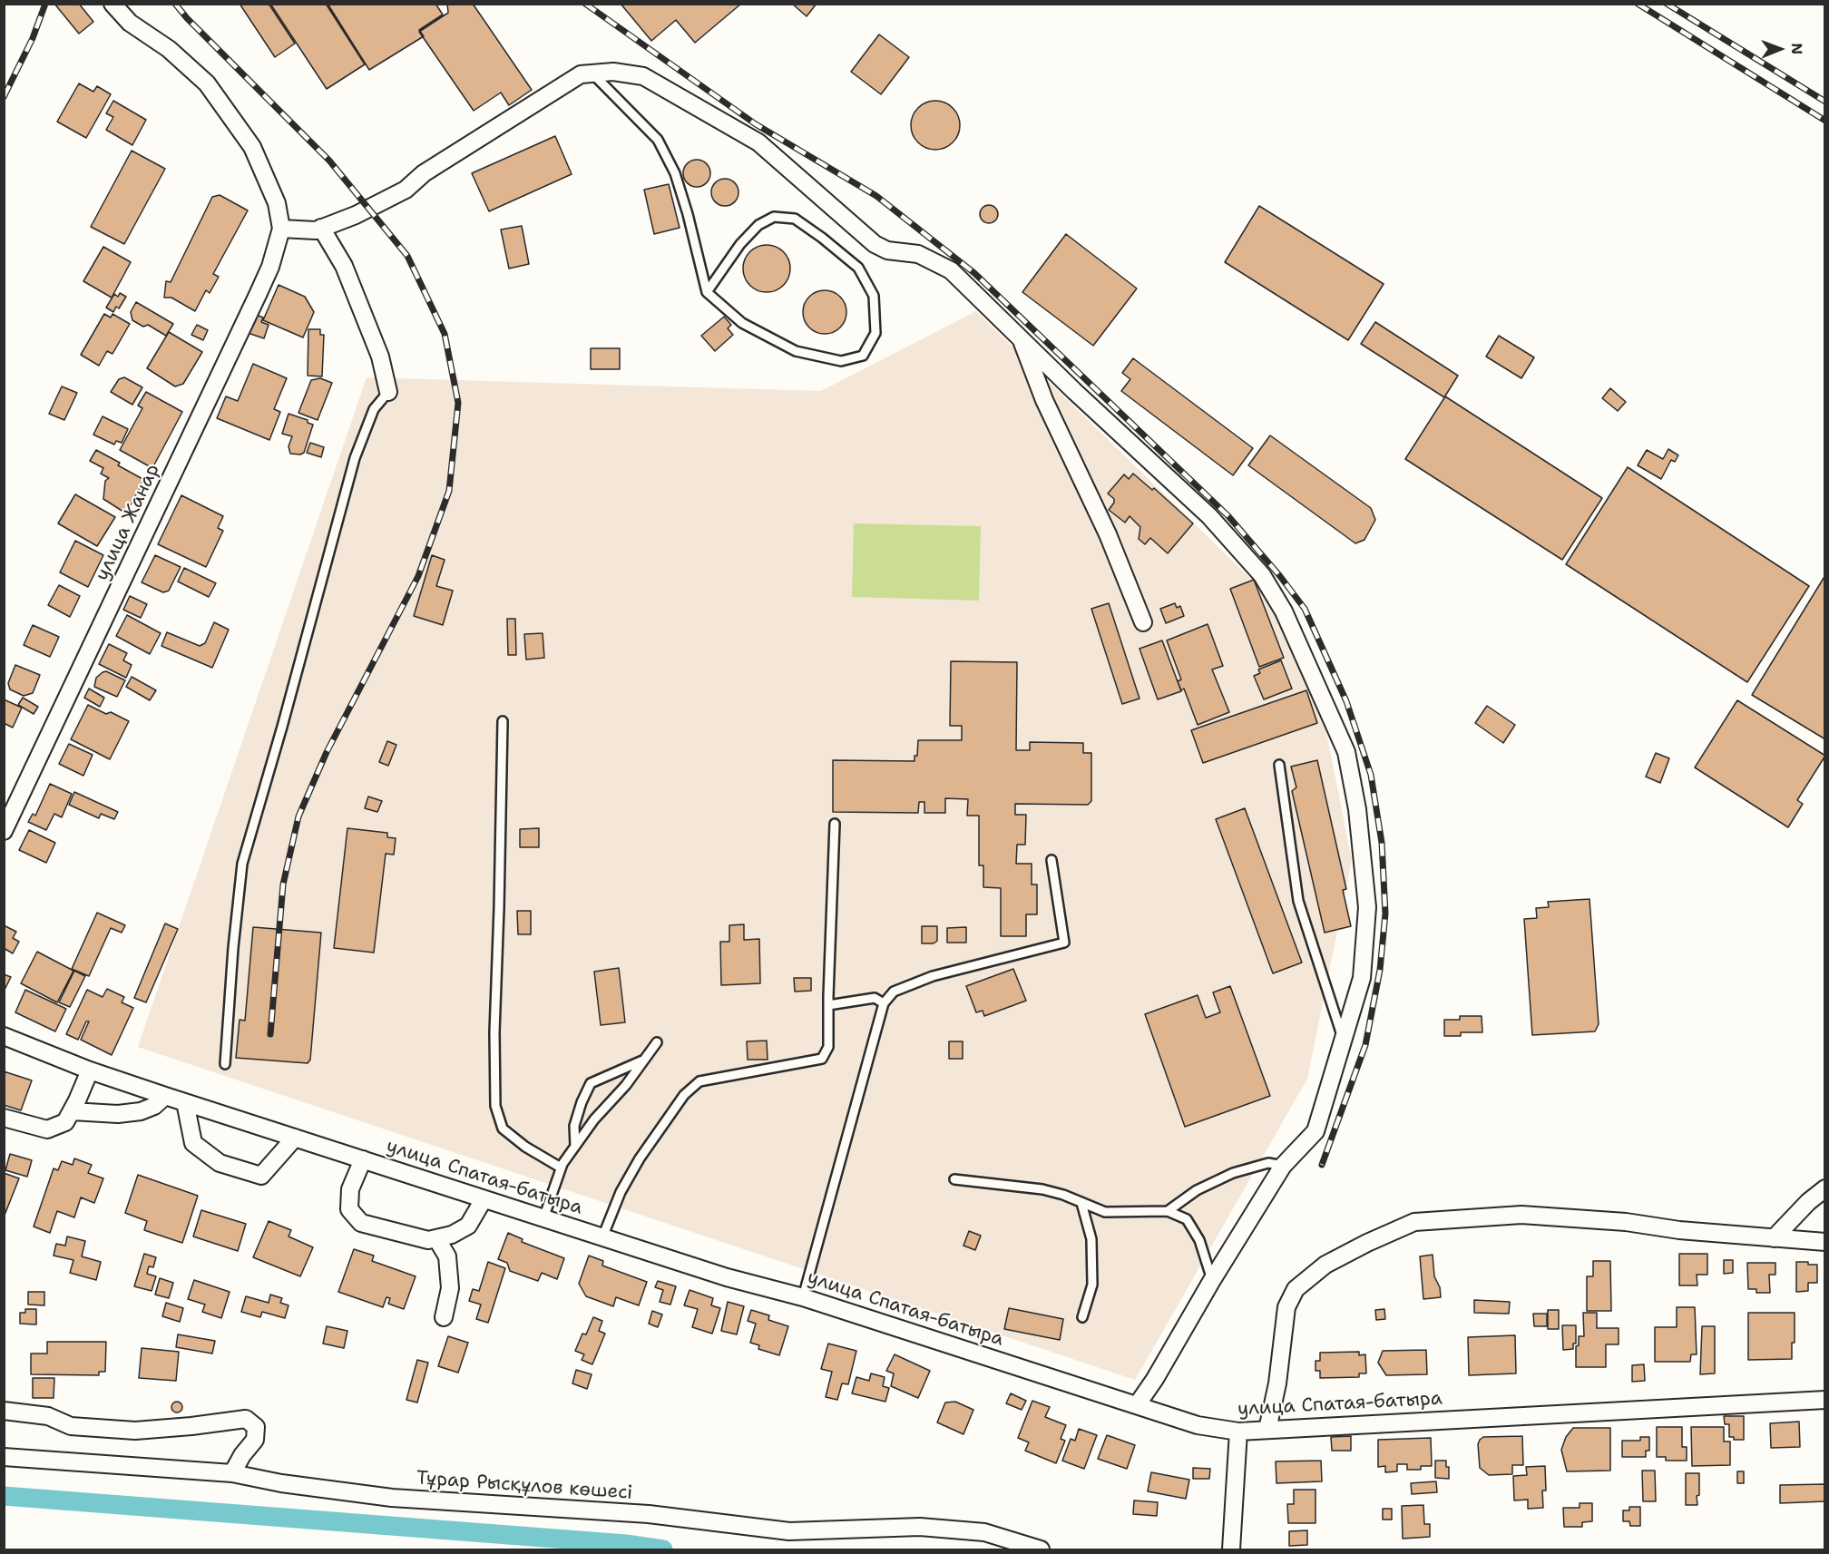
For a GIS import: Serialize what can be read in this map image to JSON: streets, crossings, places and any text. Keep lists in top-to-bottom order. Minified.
{"streets":{"street":["улица Жанар","улица Спатая-батыра","Тұрар Рысқұлов көшесі"]},"north":"right"}
